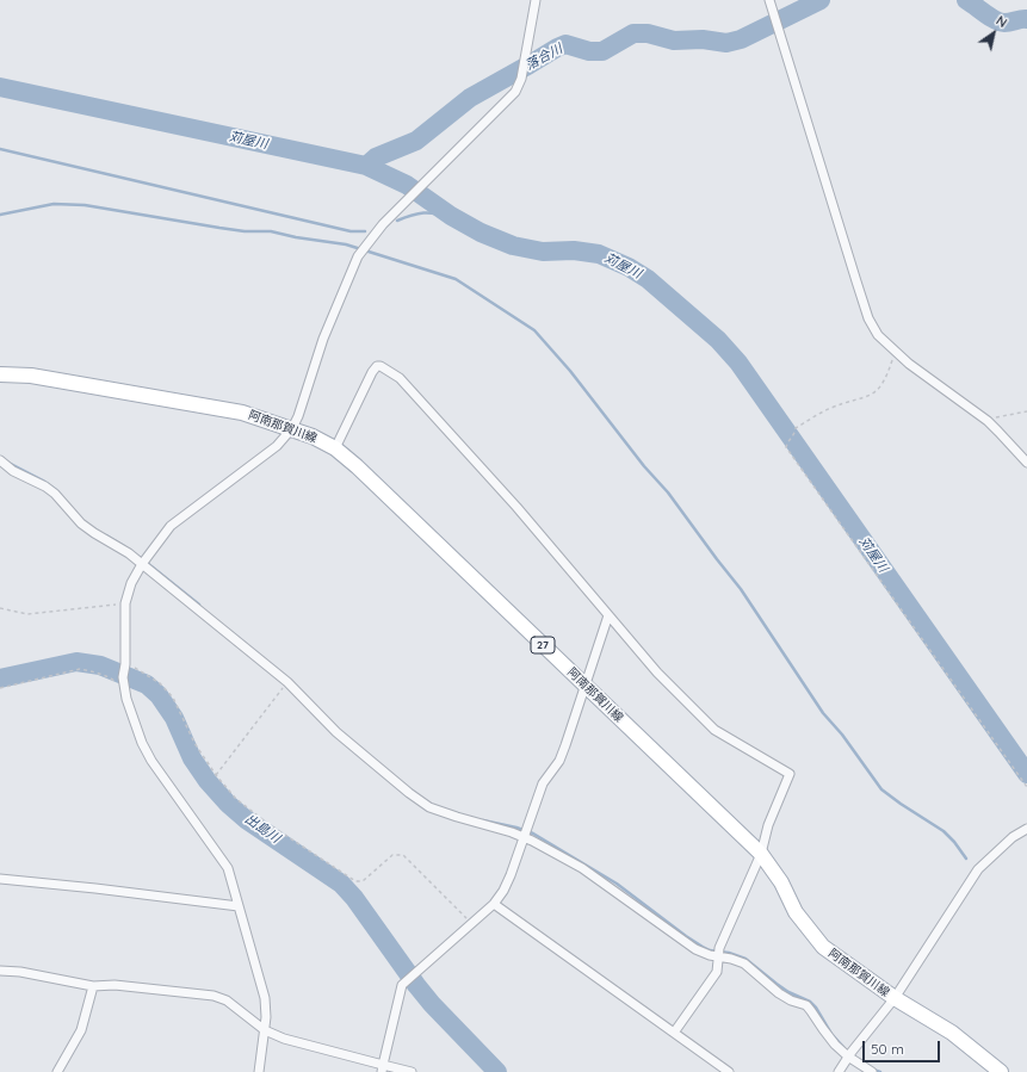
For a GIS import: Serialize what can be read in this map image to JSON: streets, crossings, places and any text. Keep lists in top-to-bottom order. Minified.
{"streets":{"main road":["阿南那賀川線","27"]},"water":["落合川","苅屋川","出島川"],"scale_bar":"50 m","north":"top right"}
